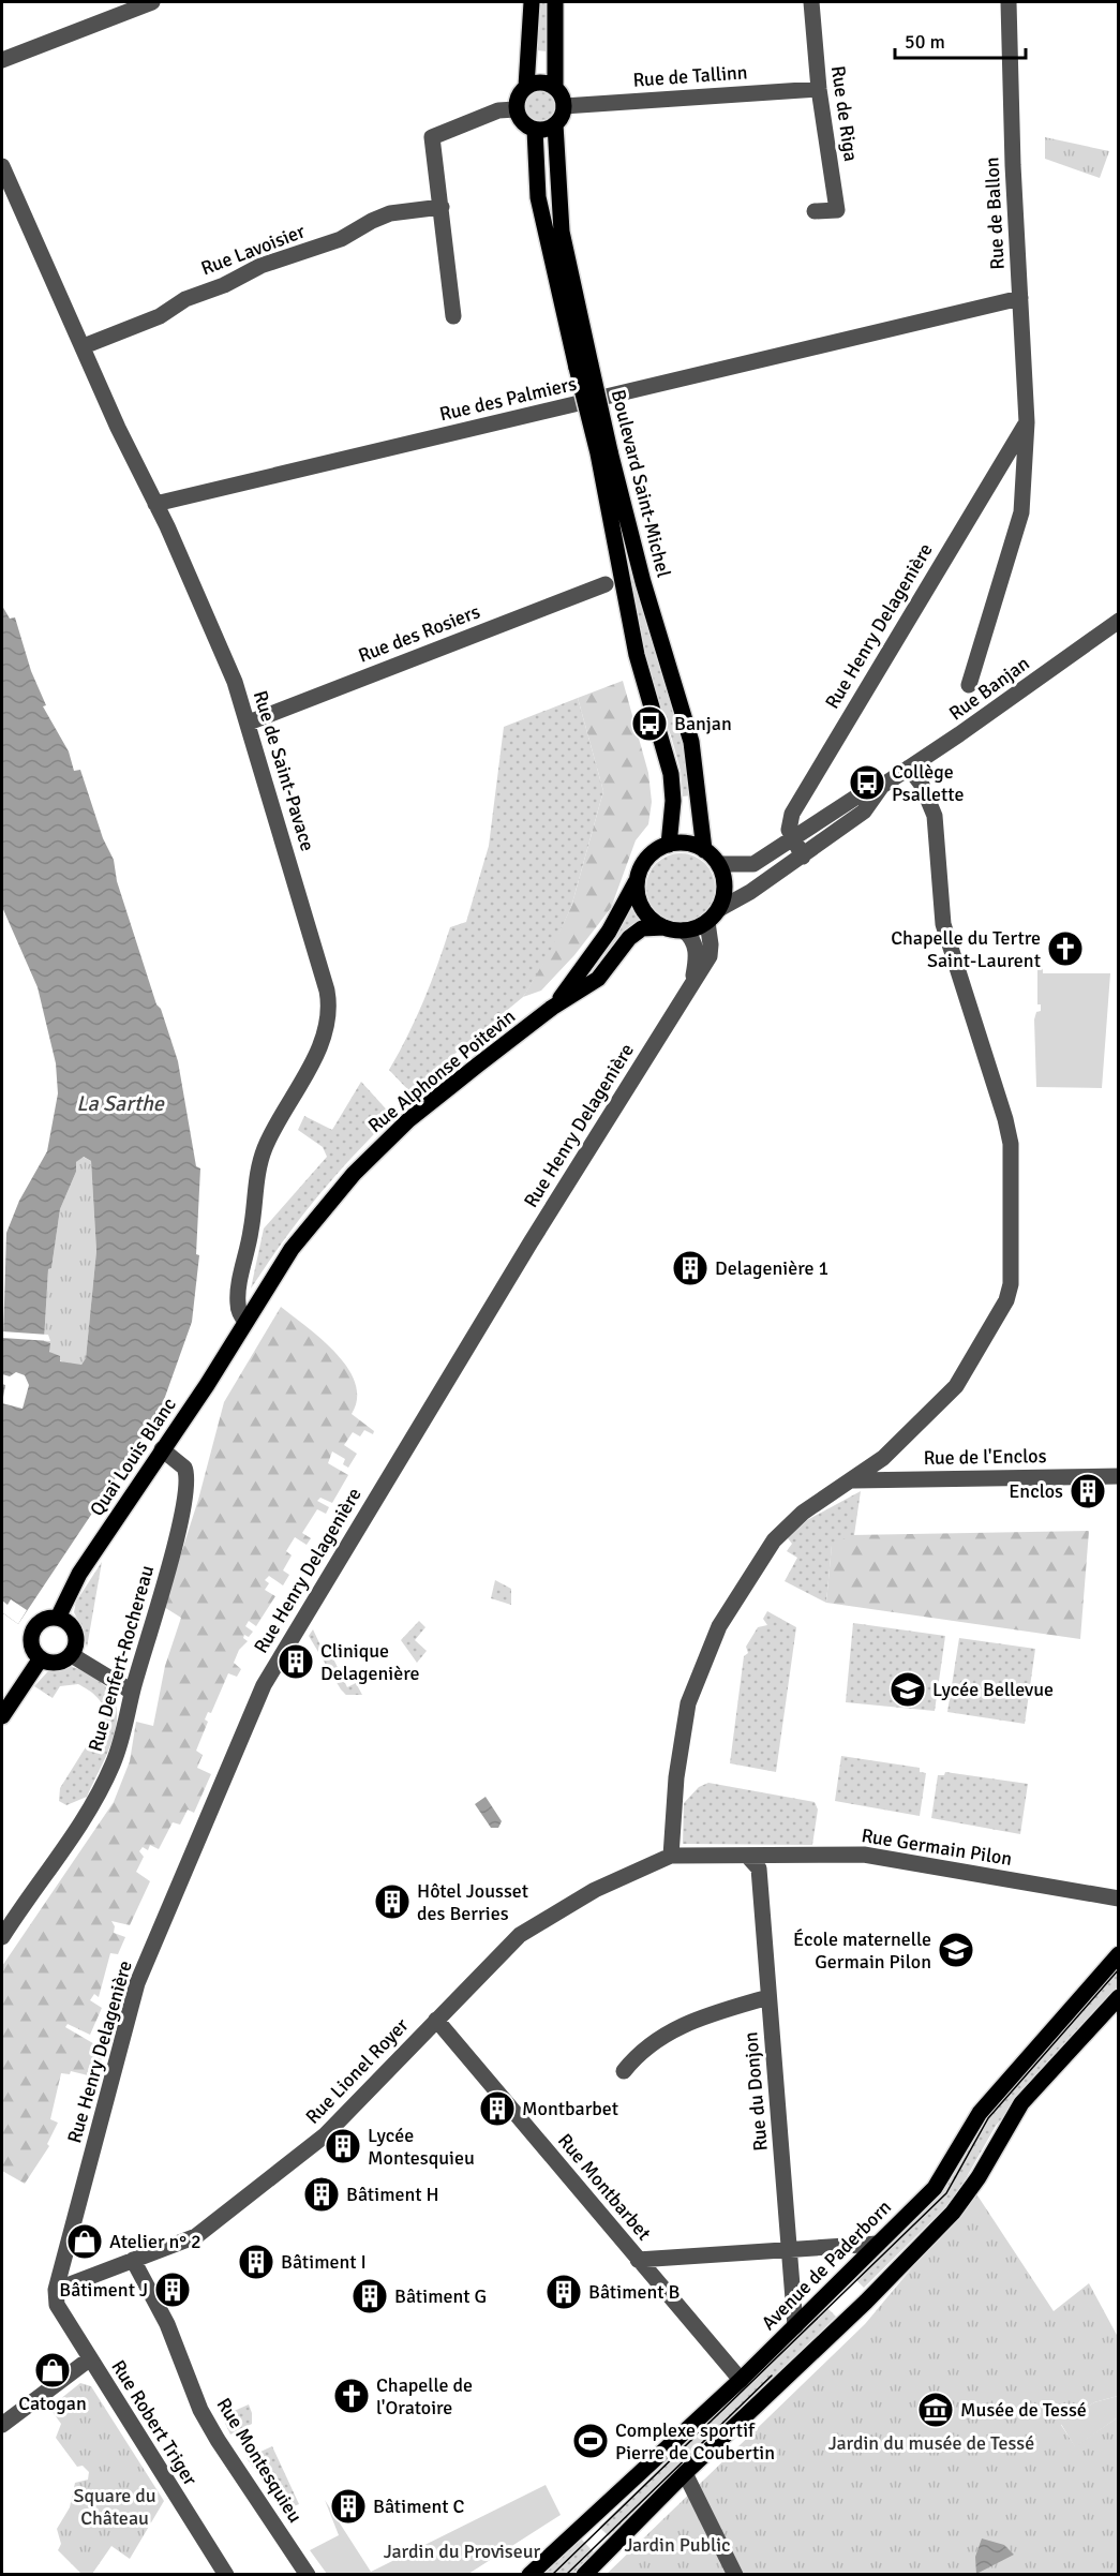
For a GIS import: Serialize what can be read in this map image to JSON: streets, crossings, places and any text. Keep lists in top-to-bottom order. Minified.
{"streets":{"main road":["Boulevard Saint-Michel","Rue Alphonse Poitevin","Quai Louis Blanc","Avenue de Paderborn"],"street":["Rue de Tallinn","Rue de Riga","Rue de Ballon","Rue Lavoisier","Rue des Palmiers","Rue Henry Delagenière","Rue des Rosiers","Rue Banjan","Rue de Saint-Pavace","Rue de l'Enclos","Rue Denfert-Rochereau","Rue Germain Pilon","Rue Lionel Royer","Rue du Donjon","Rue Montbarbet","Rue Robert Triger","Rue Montesquieu"]},"crossings":[["Rue de Tallinn","Rue de Riga"],["Rue de Tallinn","Boulevard Saint-Michel"],["Rue de Ballon","Rue des Palmiers"],["Rue de Ballon","Rue Henry Delagenière"],["Rue Lavoisier","Rue de Saint-Pavace"],["Rue des Palmiers","Rue de Saint-Pavace"],["Boulevard Saint-Michel","Rue Henry Delagenière"],["Boulevard Saint-Michel","Rue Banjan"],["Boulevard Saint-Michel","Rue Alphonse Poitevin"],["Rue Henry Delagenière","Rue Banjan"],["Rue Henry Delagenière","Rue Alphonse Poitevin"],["Rue Henry Delagenière","Rue Lionel Royer"],["Rue Henry Delagenière","Rue Robert Triger"],["Rue des Rosiers","Rue de Saint-Pavace"],["Rue Banjan","Rue Alphonse Poitevin"],["Rue de Saint-Pavace","Rue Alphonse Poitevin"],["Rue de Saint-Pavace","Quai Louis Blanc"],["Rue Alphonse Poitevin","Quai Louis Blanc"],["Quai Louis Blanc","Rue Denfert-Rochereau"],["Rue Germain Pilon","Rue Lionel Royer"],["Rue Germain Pilon","Rue du Donjon"],["Rue Lionel Royer","Rue Montbarbet"],["Rue Lionel Royer","Rue Robert Triger"],["Rue Lionel Royer","Rue Montesquieu"],["Rue du Donjon","Avenue de Paderborn"],["Rue Montbarbet","Avenue de Paderborn"]],"water":["La Sarthe"],"parks":["Jardin du musée de Tessé","Square du Château","Jardin Public","Jardin du Proviseur"],"places":{"bus stop":["Banjan","Collège Psallette"],"church":["Chapelle du Tertre Saint-Laurent","Chapelle de l'Oratoire"],"building":["Delagenière 1","Enclos","Clinique Delagenière","Hôtel Jousset des Berries","Montbarbet","Lycée Montesquieu","Bâtiment H","Bâtiment I","Bâtiment J","Bâtiment B","Bâtiment G","Bâtiment C"],"school or university":["Lycée Bellevue","École maternelle Germain Pilon"],"shop":["Atelier n° 2","Catogan"],"museum":["Musée de Tessé"],"sports":["Complexe sportif Pierre de Coubertin"]},"scale_bar":"50 m"}
